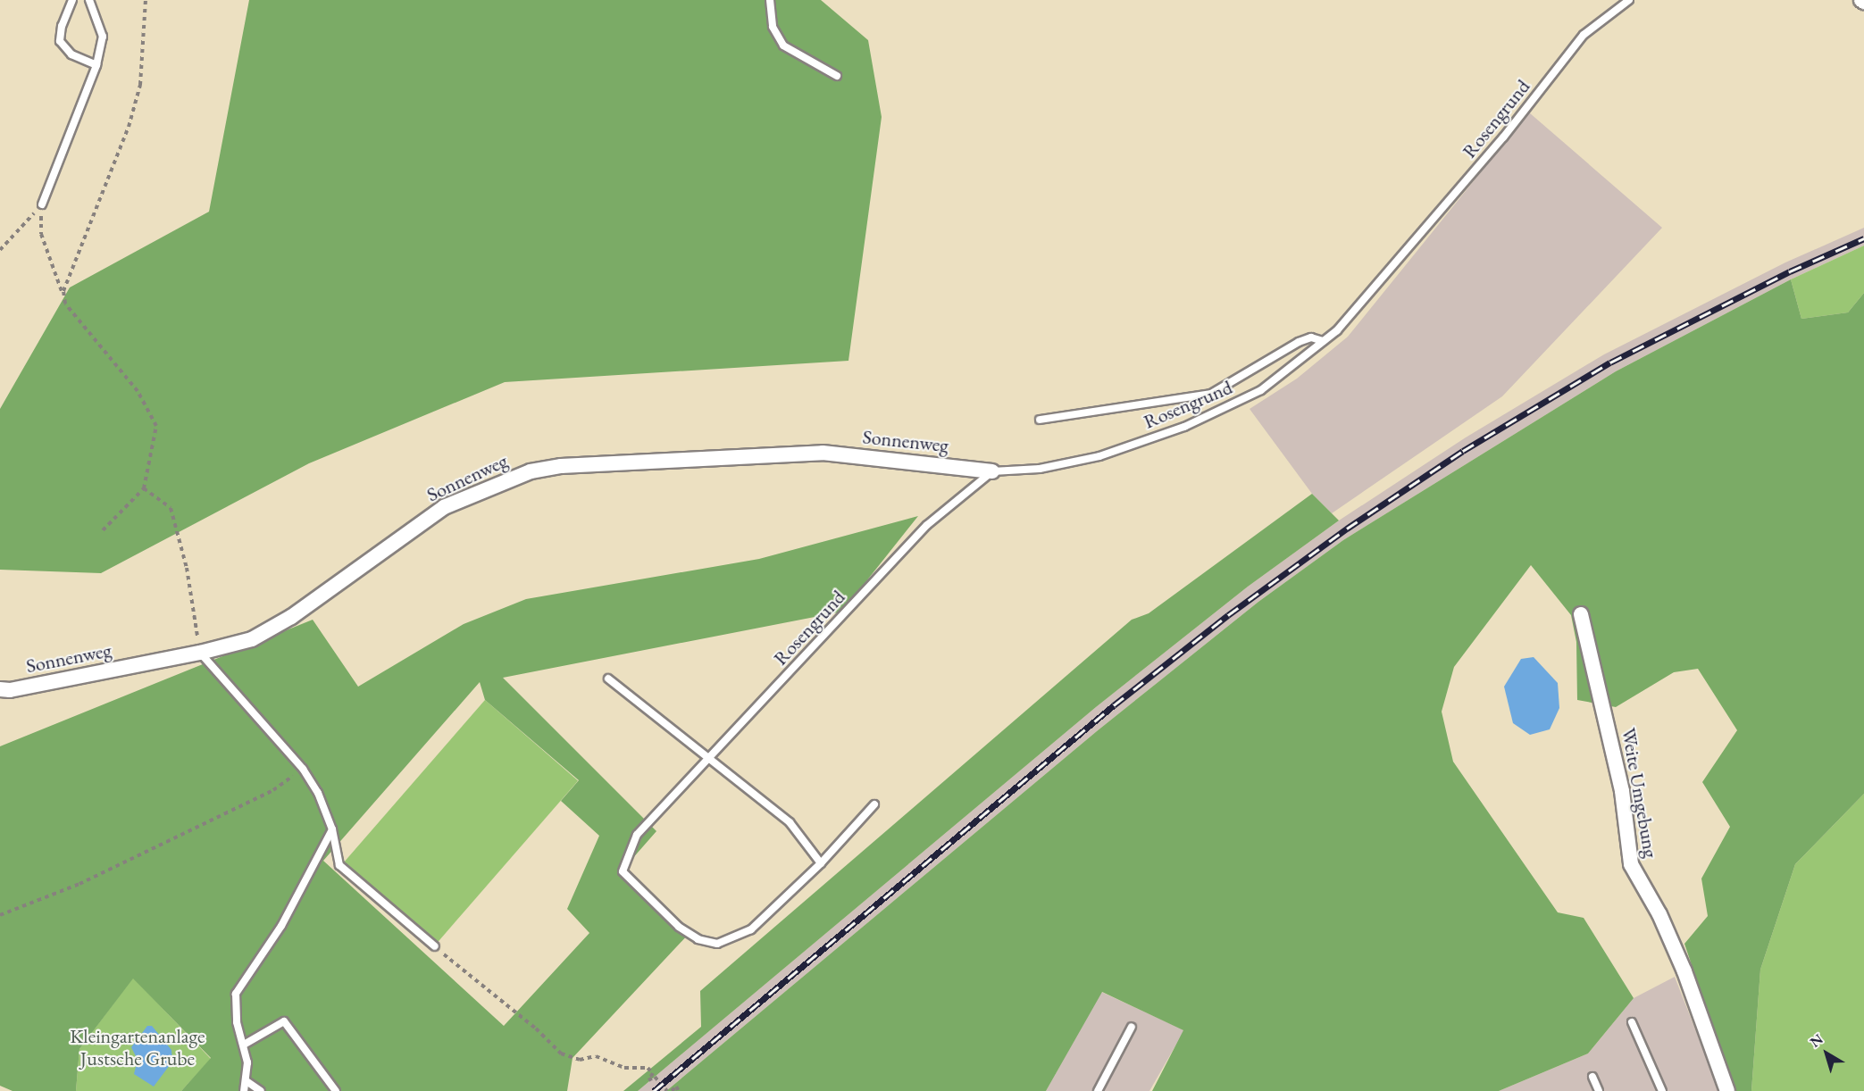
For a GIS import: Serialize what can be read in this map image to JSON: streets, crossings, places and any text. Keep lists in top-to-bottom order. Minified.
{"streets":{"street":["Sonnenweg","Weite Umgebung"],"lane":["Rosengrund"]},"crossings":[["Rosengrund","Sonnenweg"]],"parks":["Kleingartenanlage Justsche Grube"],"north":"top left"}
